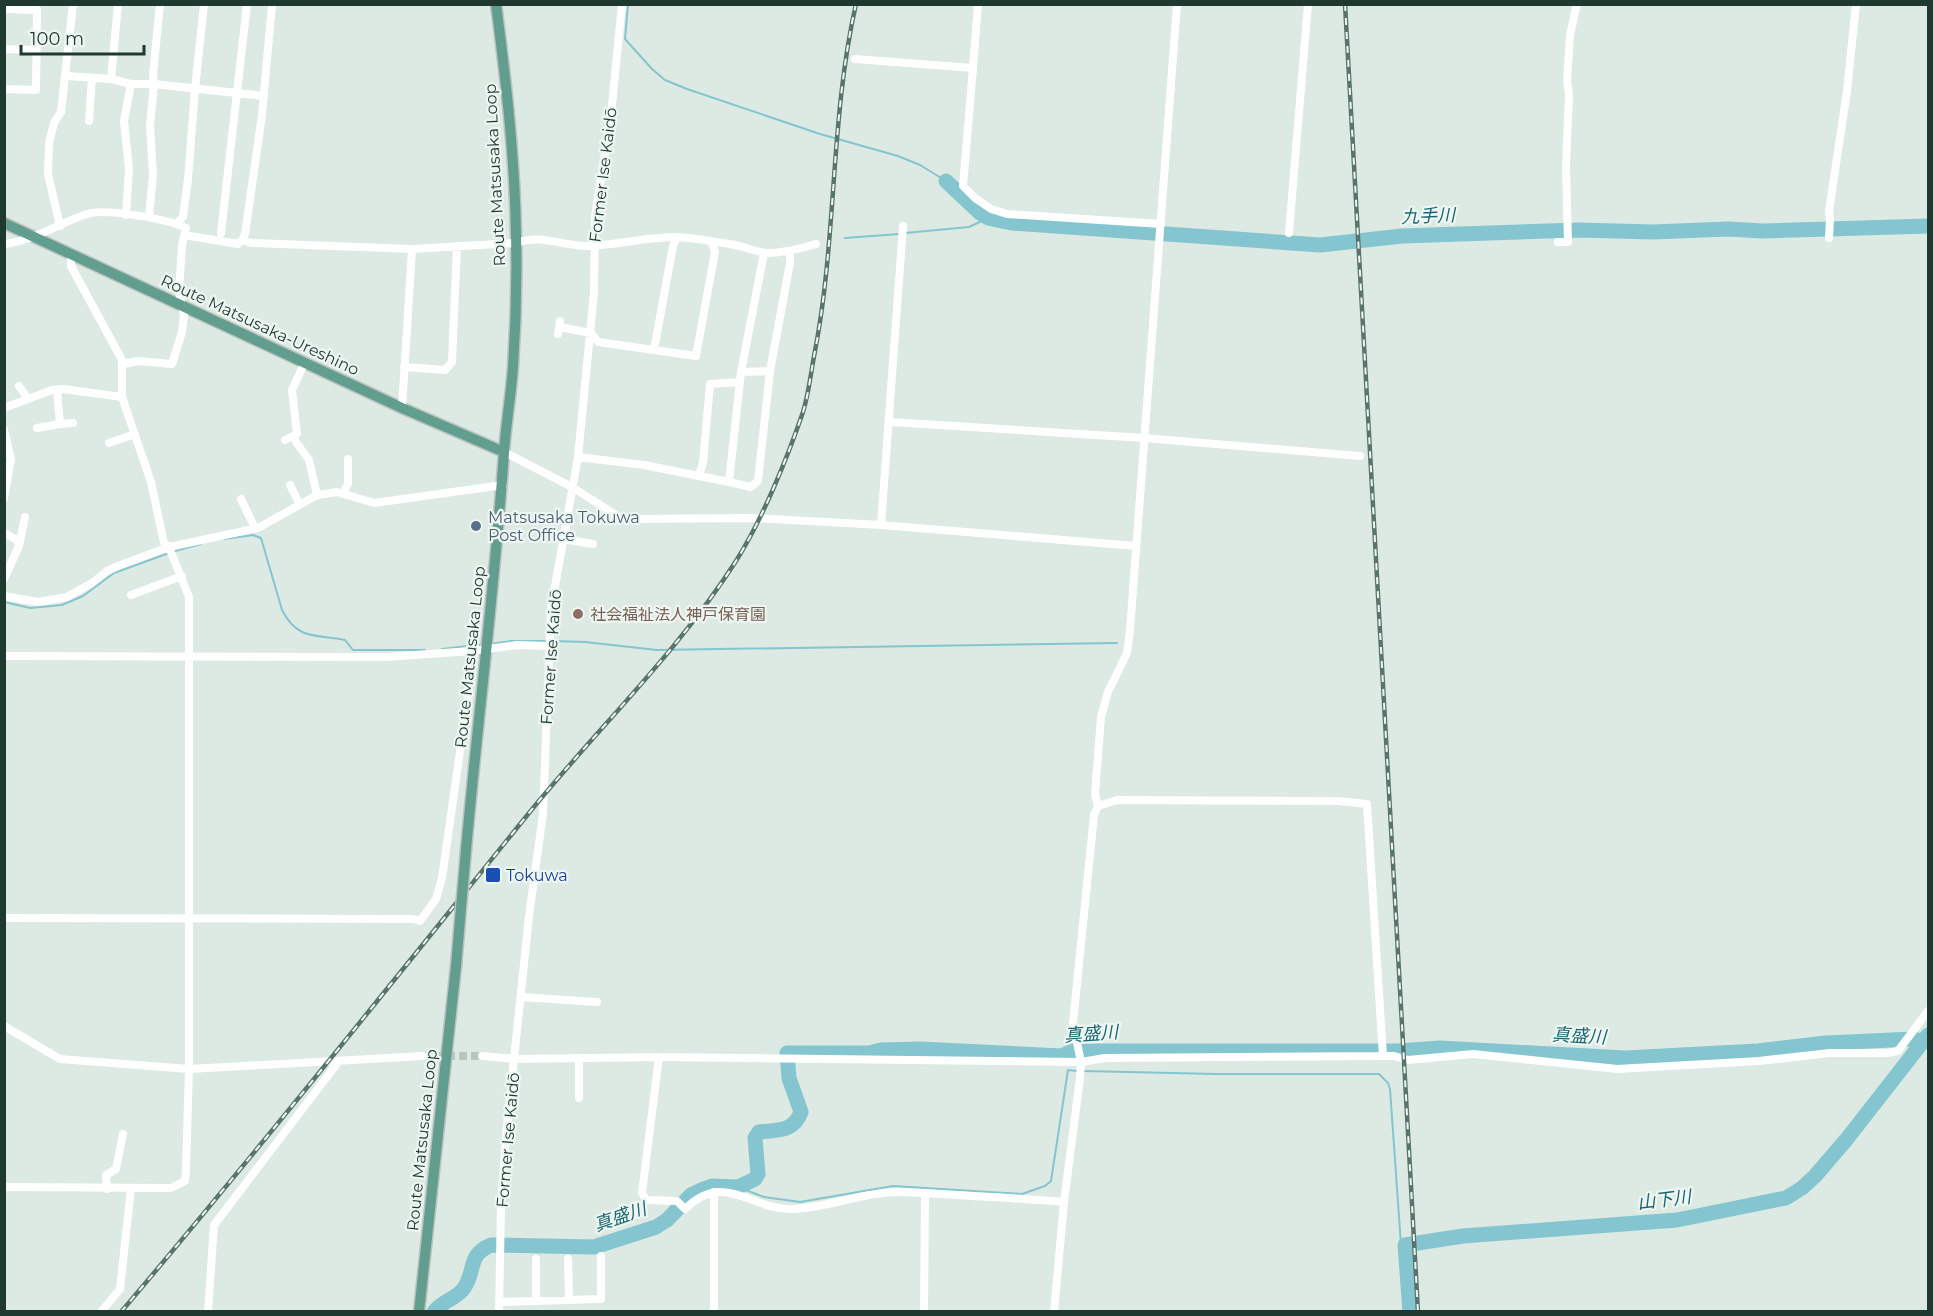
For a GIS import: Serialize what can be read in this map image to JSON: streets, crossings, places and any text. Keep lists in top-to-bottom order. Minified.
{"streets":{"main road":["Route Matsusaka Loop","Route Matsusaka-Ureshino"],"street":["Former Ise Kaidō"]},"crossings":[["Route Matsusaka Loop","Route Matsusaka-Ureshino"]],"water":["九手川","真盛川","山下川"],"places":{"other":["Matsusaka Tokuwa Post Office","社会福祉法人神戸保育園"],"transit":["Tokuwa"]},"scale_bar":"100 m"}
